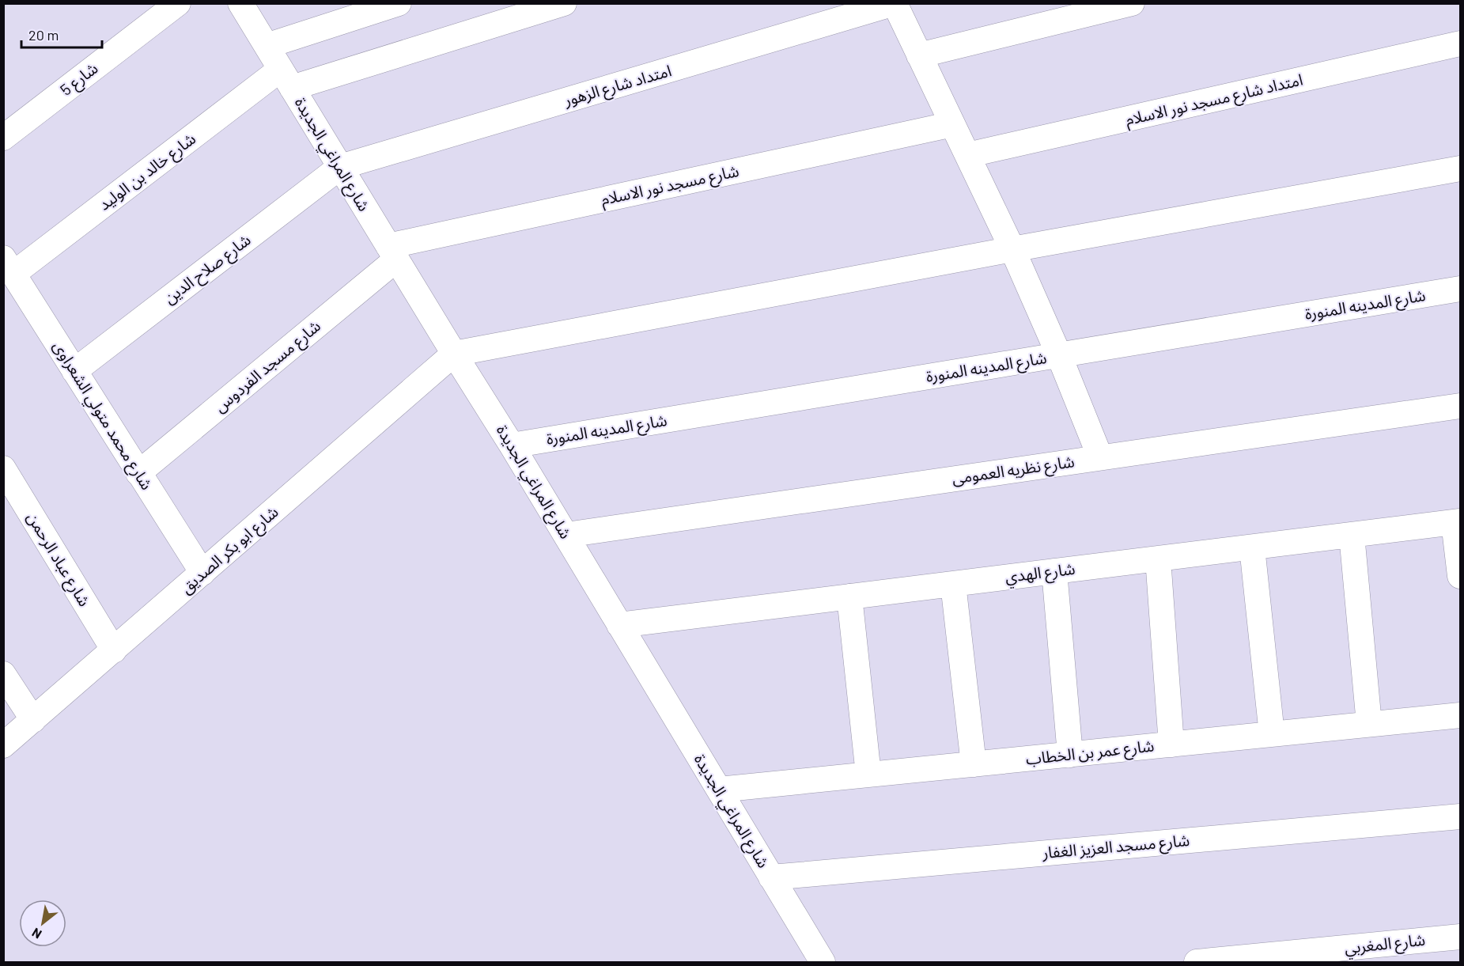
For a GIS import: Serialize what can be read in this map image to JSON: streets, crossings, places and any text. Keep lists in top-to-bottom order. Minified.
{"streets":{"street":["شارع 5","امتداد شارع الزهور","امتداد شارع مسجد نور الاسلام","شارع المراغي الجديدة","شارع خالد بن الوليد","شارع مسجد نور الاسلام","شارع صلاح الدين","شارع المدينه المنورة","شارع مسجد الفردوس","شارع محمد متولي الشعراوى","شارع نظريه العمومى","شارع ابو بكر الصديق","شارع عباد الرحمن","شارع الهدي","شارع عمر بن الخطاب","شارع مسجد العزيز الغفار","شارع المغربي"]},"crossings":[["امتداد شارع الزهور","شارع المراغي الجديدة"],["امتداد شارع الزهور","شارع صلاح الدين"],["شارع المراغي الجديدة","شارع خالد بن الوليد"],["شارع المراغي الجديدة","شارع مسجد نور الاسلام"],["شارع المراغي الجديدة","شارع صلاح الدين"],["شارع المراغي الجديدة","شارع المدينه المنورة"],["شارع المراغي الجديدة","شارع مسجد الفردوس"],["شارع المراغي الجديدة","شارع نظريه العمومى"],["شارع المراغي الجديدة","شارع ابو بكر الصديق"],["شارع المراغي الجديدة","شارع الهدي"],["شارع المراغي الجديدة","شارع عمر بن الخطاب"],["شارع المراغي الجديدة","شارع مسجد العزيز الغفار"],["شارع خالد بن الوليد","شارع محمد متولي الشعراوى"],["شارع مسجد نور الاسلام","شارع مسجد الفردوس"],["شارع صلاح الدين","شارع محمد متولي الشعراوى"],["شارع مسجد الفردوس","شارع محمد متولي الشعراوى"],["شارع محمد متولي الشعراوى","شارع ابو بكر الصديق"],["شارع ابو بكر الصديق","شارع عباد الرحمن"]],"scale_bar":"20 m","north":"bottom left"}
